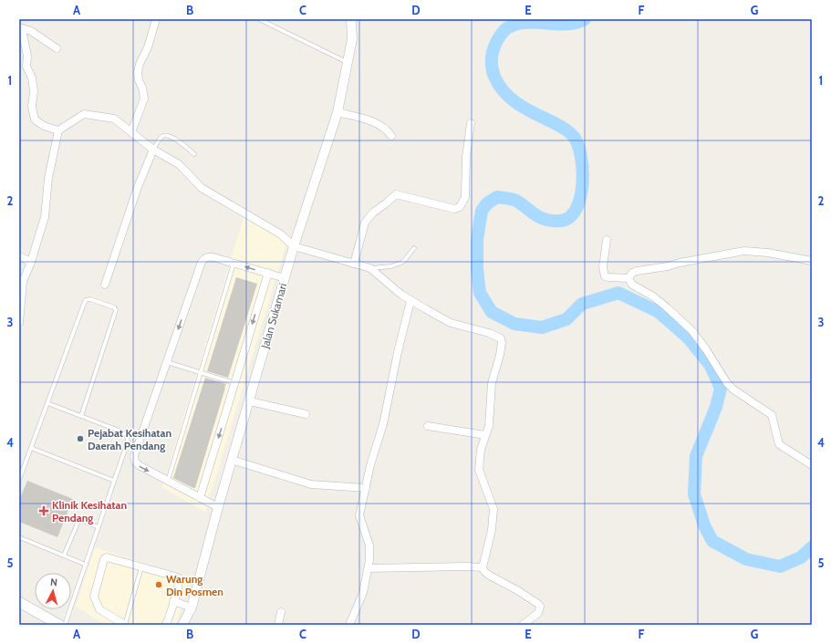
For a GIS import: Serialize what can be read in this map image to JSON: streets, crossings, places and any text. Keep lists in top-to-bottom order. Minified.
{"streets":{"street":["Jalan Sukamari"]},"places":{"other":["Pejabat Kesihatan Daerah Pendang","Warung Din Posmen"],"health":["Klinik Kesihatan Pendang"]},"north":"top","grid":{"columns":["A","B","C","D","E","F","G"],"rows":["1","2","3","4","5"]}}
